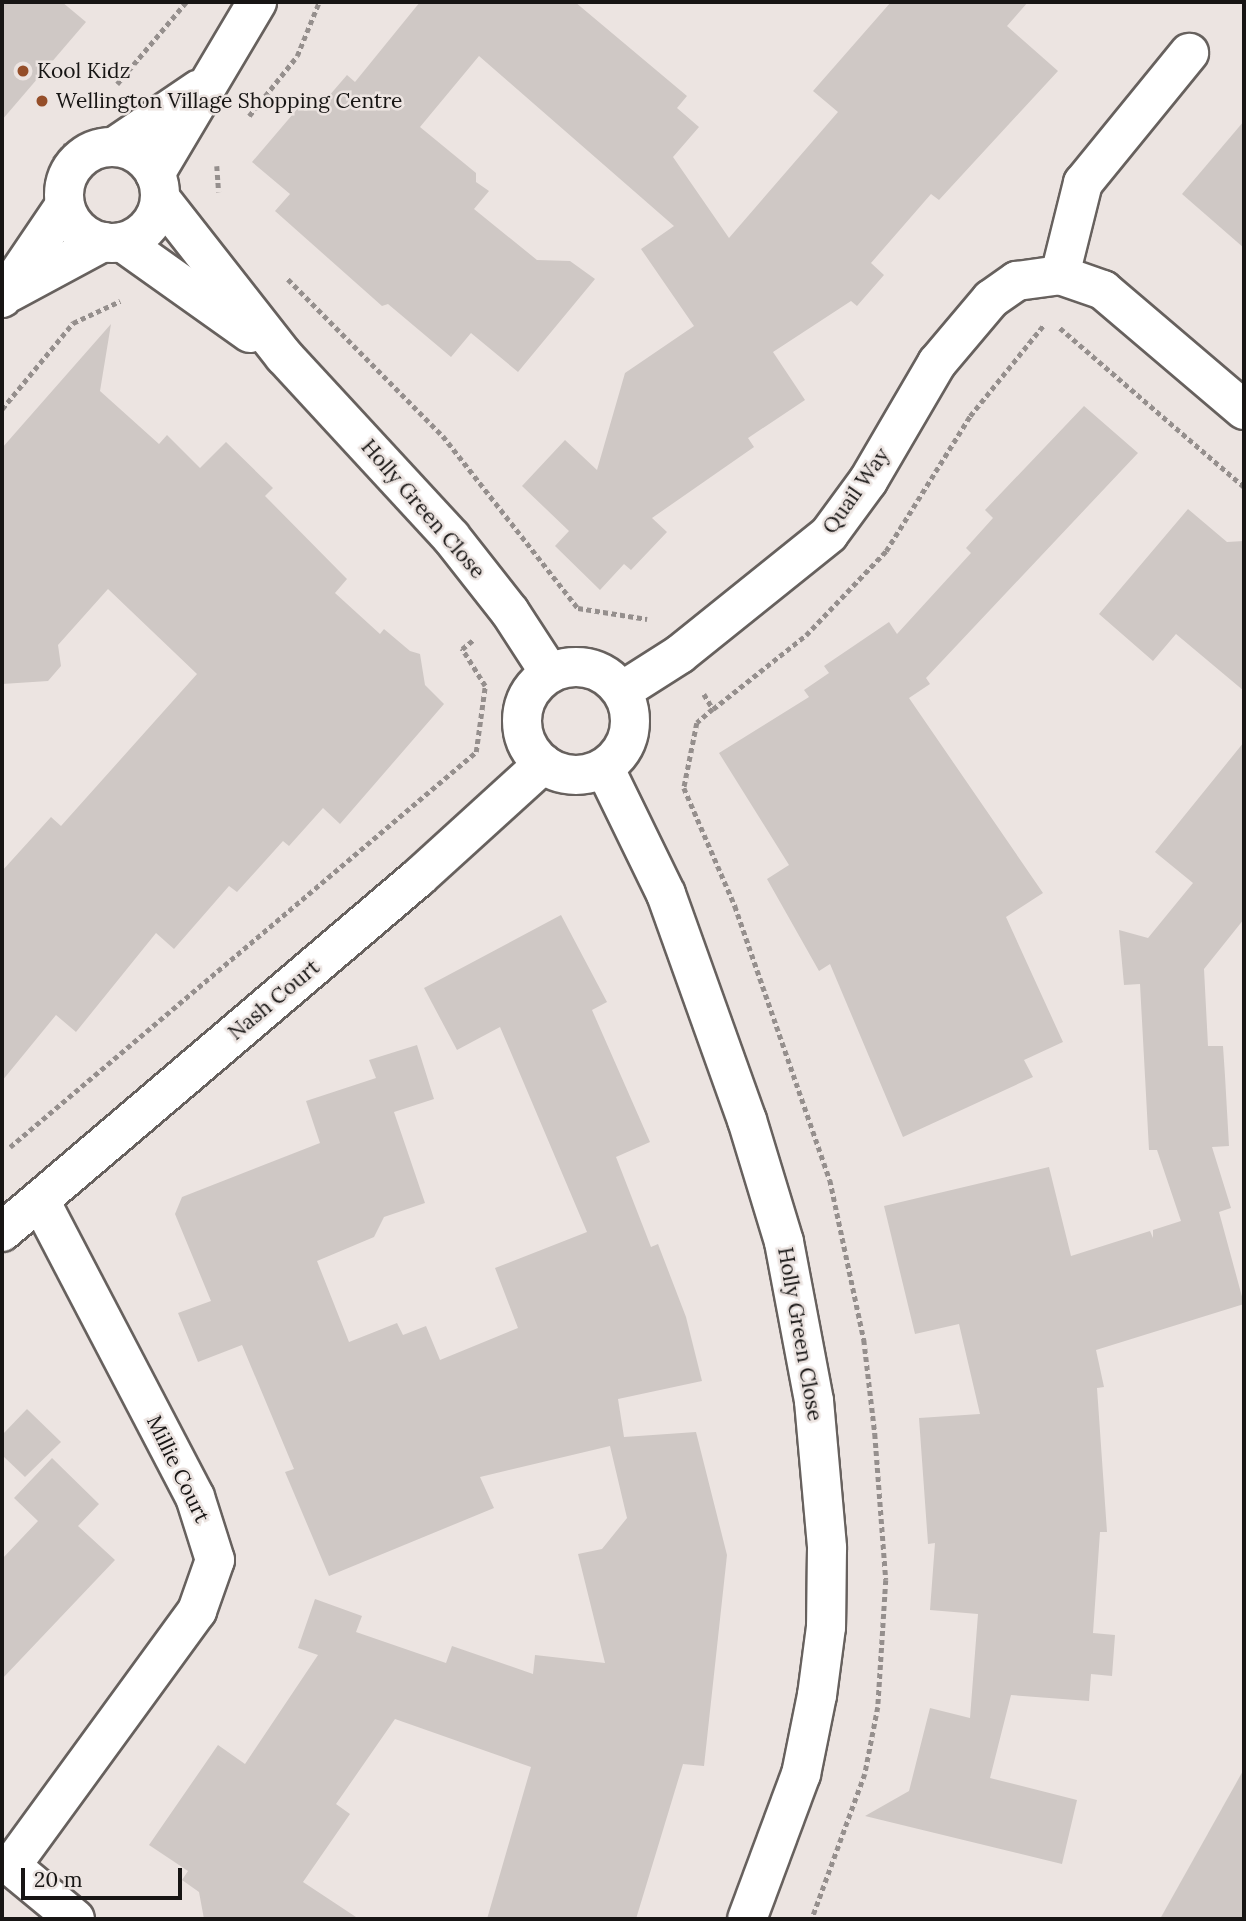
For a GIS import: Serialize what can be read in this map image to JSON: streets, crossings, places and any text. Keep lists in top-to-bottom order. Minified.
{"streets":{"street":["Quail Way","Holly Green Close","Nash Court","Millie Court"]},"crossings":[["Quail Way","Holly Green Close"],["Quail Way","Nash Court"],["Holly Green Close","Nash Court"],["Nash Court","Millie Court"]],"places":["Kool Kidz","Wellington Village Shopping Centre"],"scale_bar":"20 m"}
